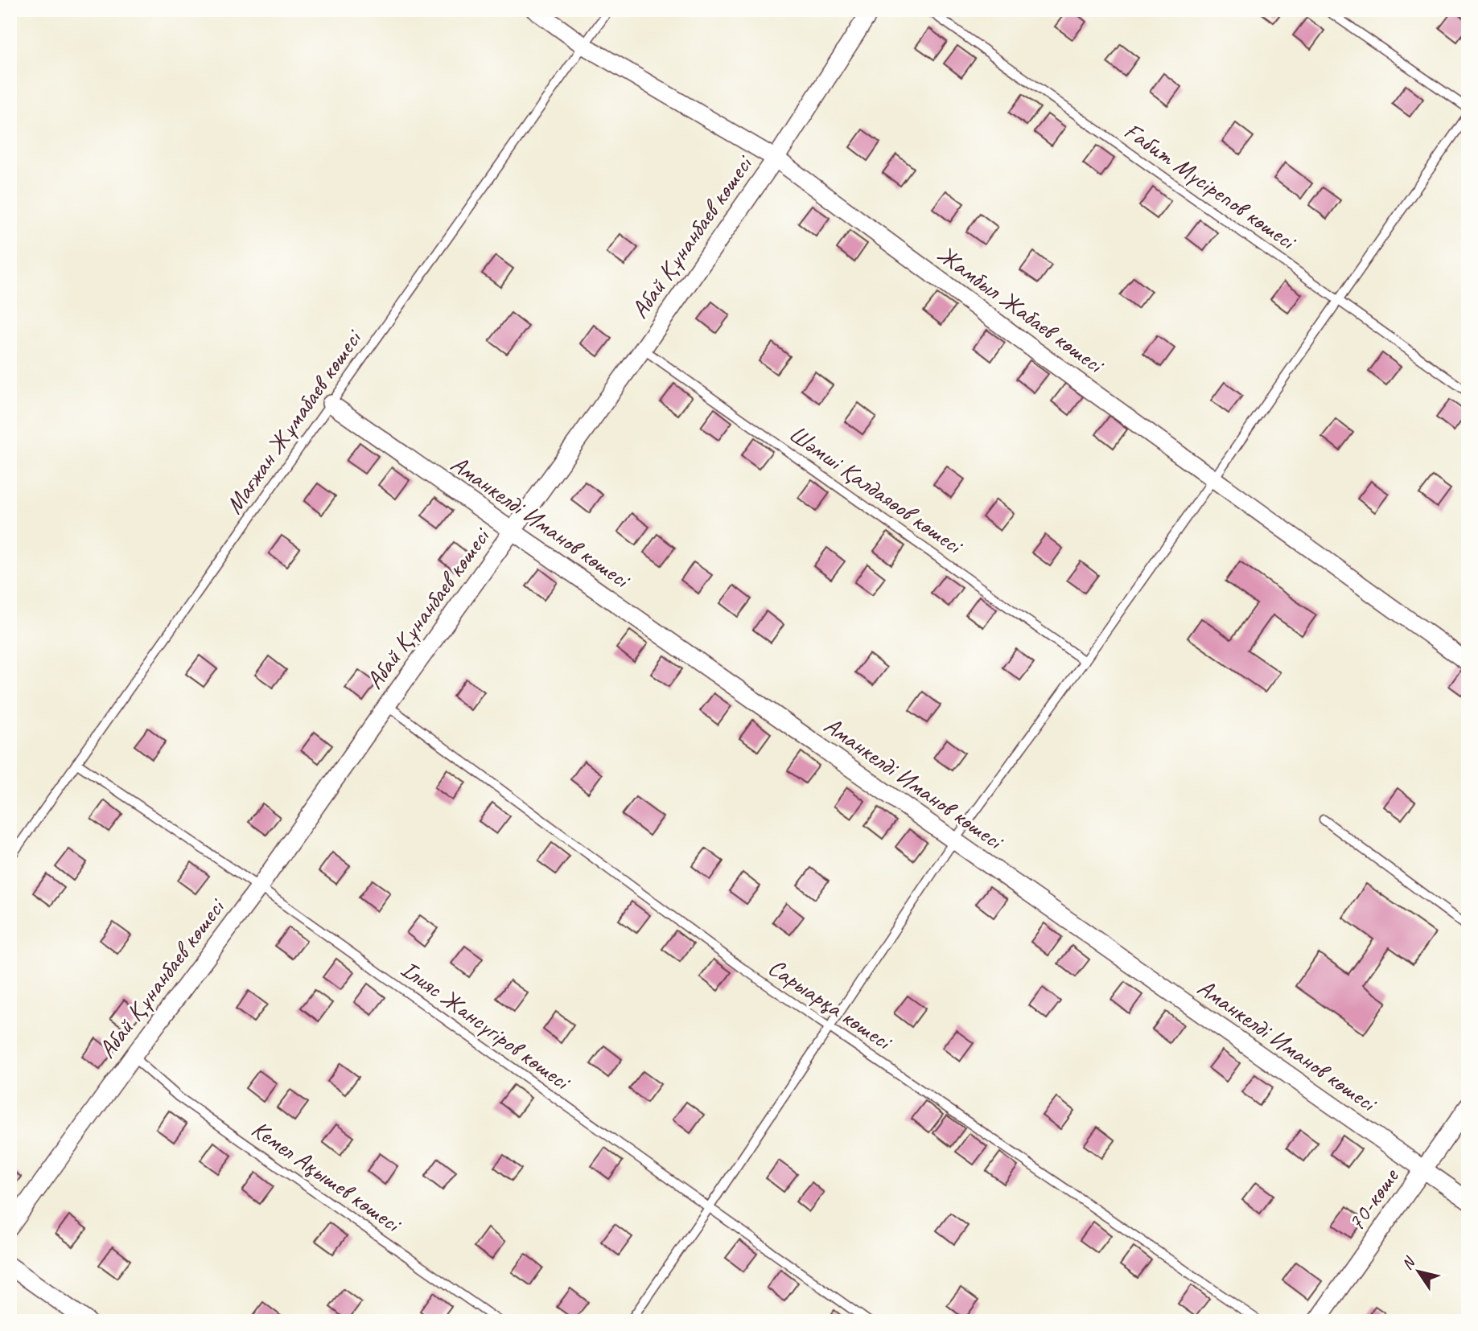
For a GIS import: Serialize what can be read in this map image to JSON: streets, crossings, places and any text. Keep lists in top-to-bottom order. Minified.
{"streets":{"street":["Абай Құнанбаев көшесі","Жамбыл Жабаев көшесі","Аманкелді Иманов көшесі","70-көше"],"lane":["Ғабит Мүсірепов көшесі","Мағжан Жұмабаев көшесі","Шәмші Қалдаяөов көшесі","Сарыарқа көшесі","Ілияс Жансүгіров көшесі","Кемел Ақышев көшесі"]},"crossings":[["Абай Құнанбаев көшесі","Жамбыл Жабаев көшесі"],["Абай Құнанбаев көшесі","Шәмші Қалдаяөов көшесі"],["Абай Құнанбаев көшесі","Аманкелді Иманов көшесі"],["Абай Құнанбаев көшесі","Сарыарқа көшесі"],["Абай Құнанбаев көшесі","Ілияс Жансүгіров көшесі"],["Абай Құнанбаев көшесі","Кемел Ақышев көшесі"],["Жамбыл Жабаев көшесі","Мағжан Жұмабаев көшесі"],["Мағжан Жұмабаев көшесі","Аманкелді Иманов көшесі"],["Мағжан Жұмабаев көшесі","Ілияс Жансүгіров көшесі"],["Аманкелді Иманов көшесі","70-көше"]],"north":"top left"}
